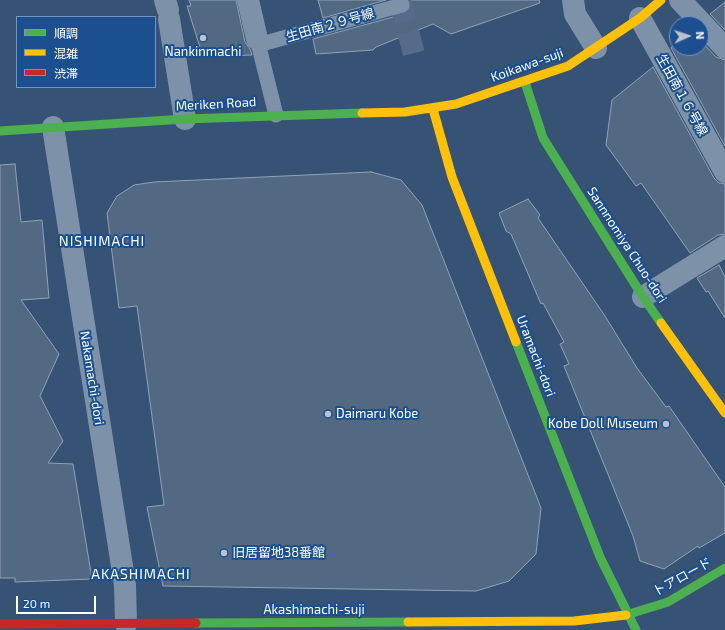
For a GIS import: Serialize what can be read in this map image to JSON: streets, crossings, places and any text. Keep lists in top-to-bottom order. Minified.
{"streets":{"street":["Koikawa-suji","生田南１６号線","Meriken Road","Sannnomiya Chuo-dori","Uramachi-dori","Nakamachi-dori","トアロード","Akashimachi-suji"],"lane":["生田南２９号線"]},"crossings":[["Koikawa-suji","生田南１６号線"],["Koikawa-suji","Meriken Road"],["Koikawa-suji","Sannnomiya Chuo-dori"],["Koikawa-suji","Uramachi-dori"],["Meriken Road","Uramachi-dori"],["Meriken Road","Nakamachi-dori"],["Uramachi-dori","トアロード"],["Uramachi-dori","Akashimachi-suji"],["Nakamachi-dori","Akashimachi-suji"],["トアロード","Akashimachi-suji"]],"districts":["NISHIMACHI","AKASHIMACHI"],"places":["Nankinmachi","Daimaru Kobe","Kobe Doll Museum","旧居留地38番館"],"legend":["順調","混雑","渋滞"],"scale_bar":"20 m","north":"right"}
